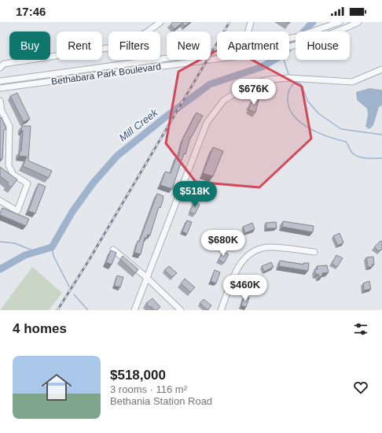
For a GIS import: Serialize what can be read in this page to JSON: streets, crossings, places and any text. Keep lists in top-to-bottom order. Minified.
{"streets":{"street":["Bethabara Park Boulevard"]},"water":["Mill Creek"],"page":{"status":"17:46","chip":["Buy","Rent","Filters","New","Apartment","House"],"price":["$676K","$518K","$680K","$460K"],"heading":"4 homes","list":[{"name":"$518,000","note":"3 rooms · 116 m² · Bethania Station Road"}]}}
